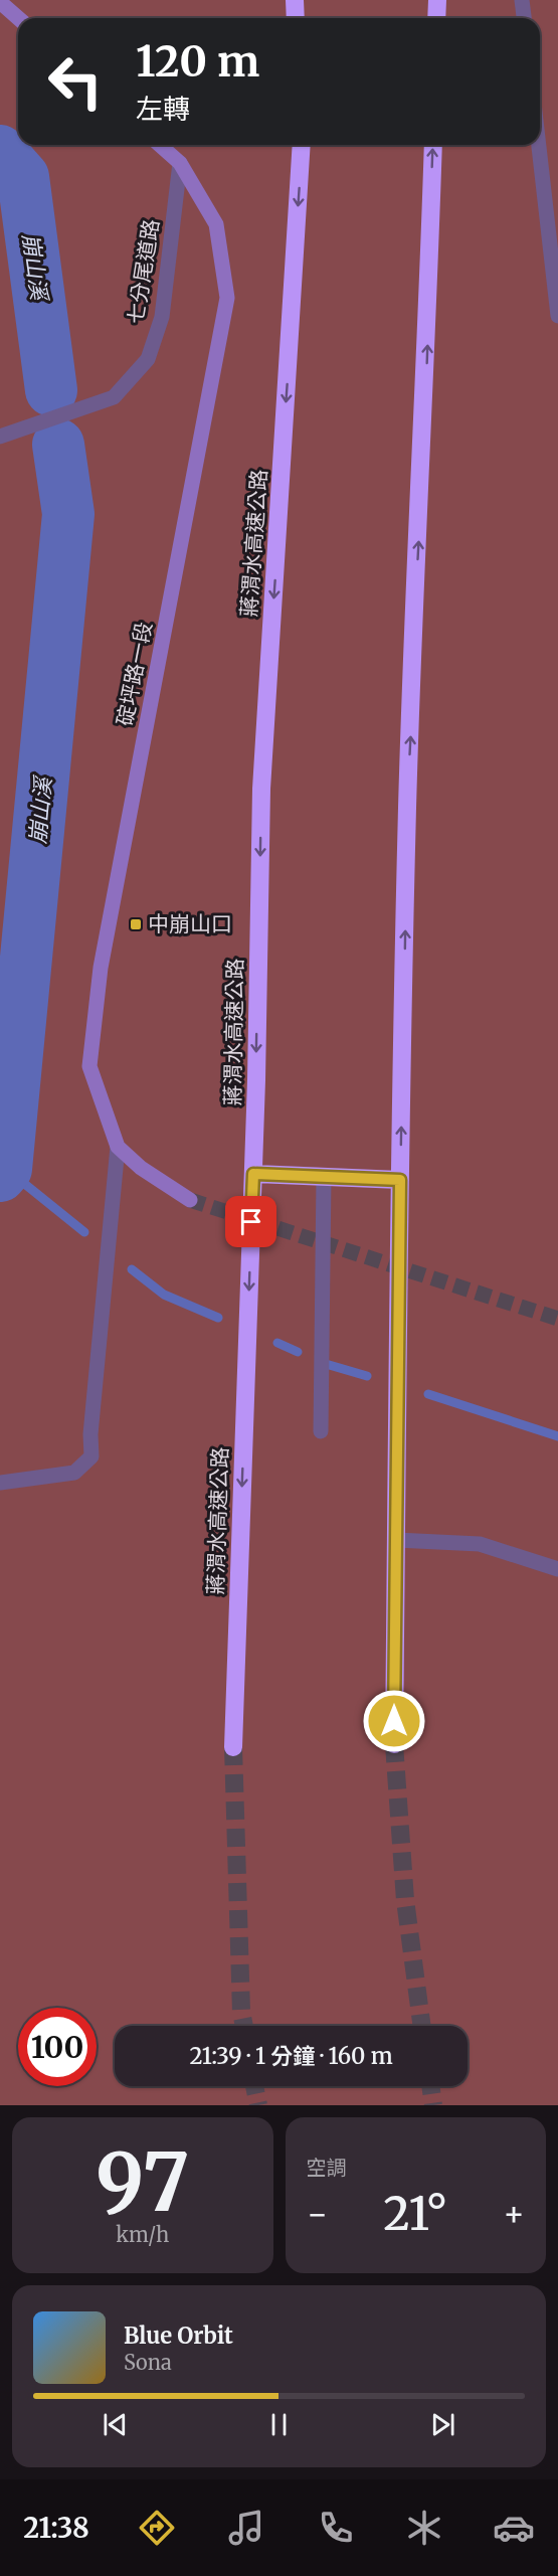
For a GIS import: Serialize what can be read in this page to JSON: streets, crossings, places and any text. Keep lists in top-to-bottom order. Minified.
{"streets":{"highway":["蔣渭水高速公路"],"main road":["碇坪路一段"],"street":["七分尾道路"]},"crossings":[["七分尾道路","碇坪路一段"]],"water":["崩山溪"],"places":{"transit":["中崩山口"]},"page":{"turn":["120 m","左轉"],"limit":"100","trip":"21:39 · 1 分鐘 · 160 m","tile":[["97","km/h"],"空調"],"heat":["−","21°","+"],"song":["Blue Orbit","Sona"],"tabs":"21:38"}}
